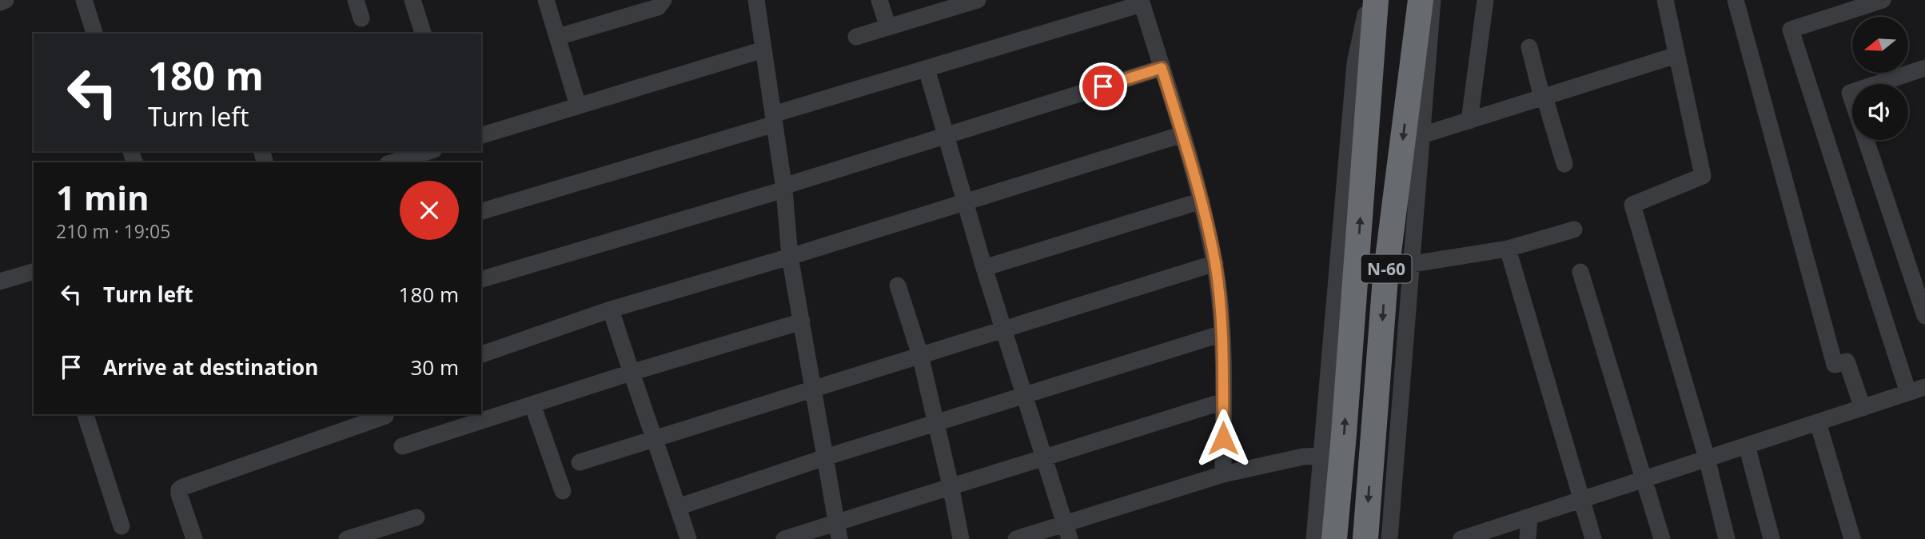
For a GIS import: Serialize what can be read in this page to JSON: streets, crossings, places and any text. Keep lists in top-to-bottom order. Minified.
{"streets":{"highway":["N-60"]},"north":"left","page":{"turn":["180 m","Turn left"],"heading":["1 min","210 m · 19:05"],"list":[{"name":"Turn left","value":"180 m"},{"name":"Arrive at destination","value":"30 m"}]}}
